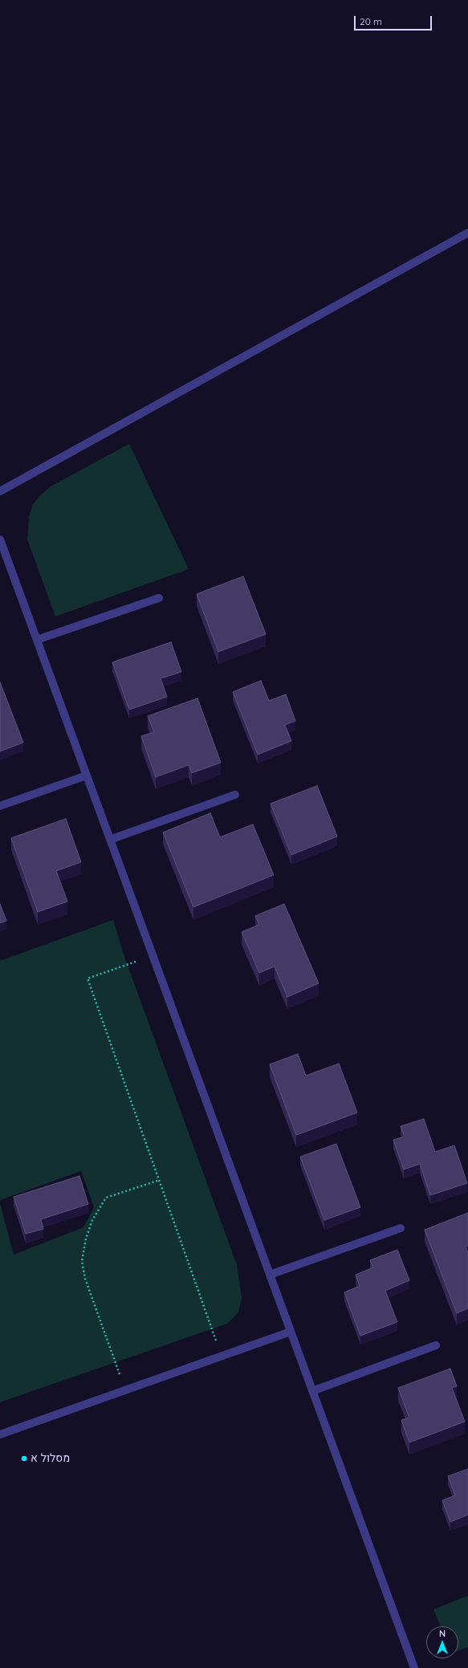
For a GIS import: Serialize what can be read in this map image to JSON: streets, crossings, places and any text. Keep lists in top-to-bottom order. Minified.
{"places":["מסלול א"],"scale_bar":"20 m","north":"top"}
